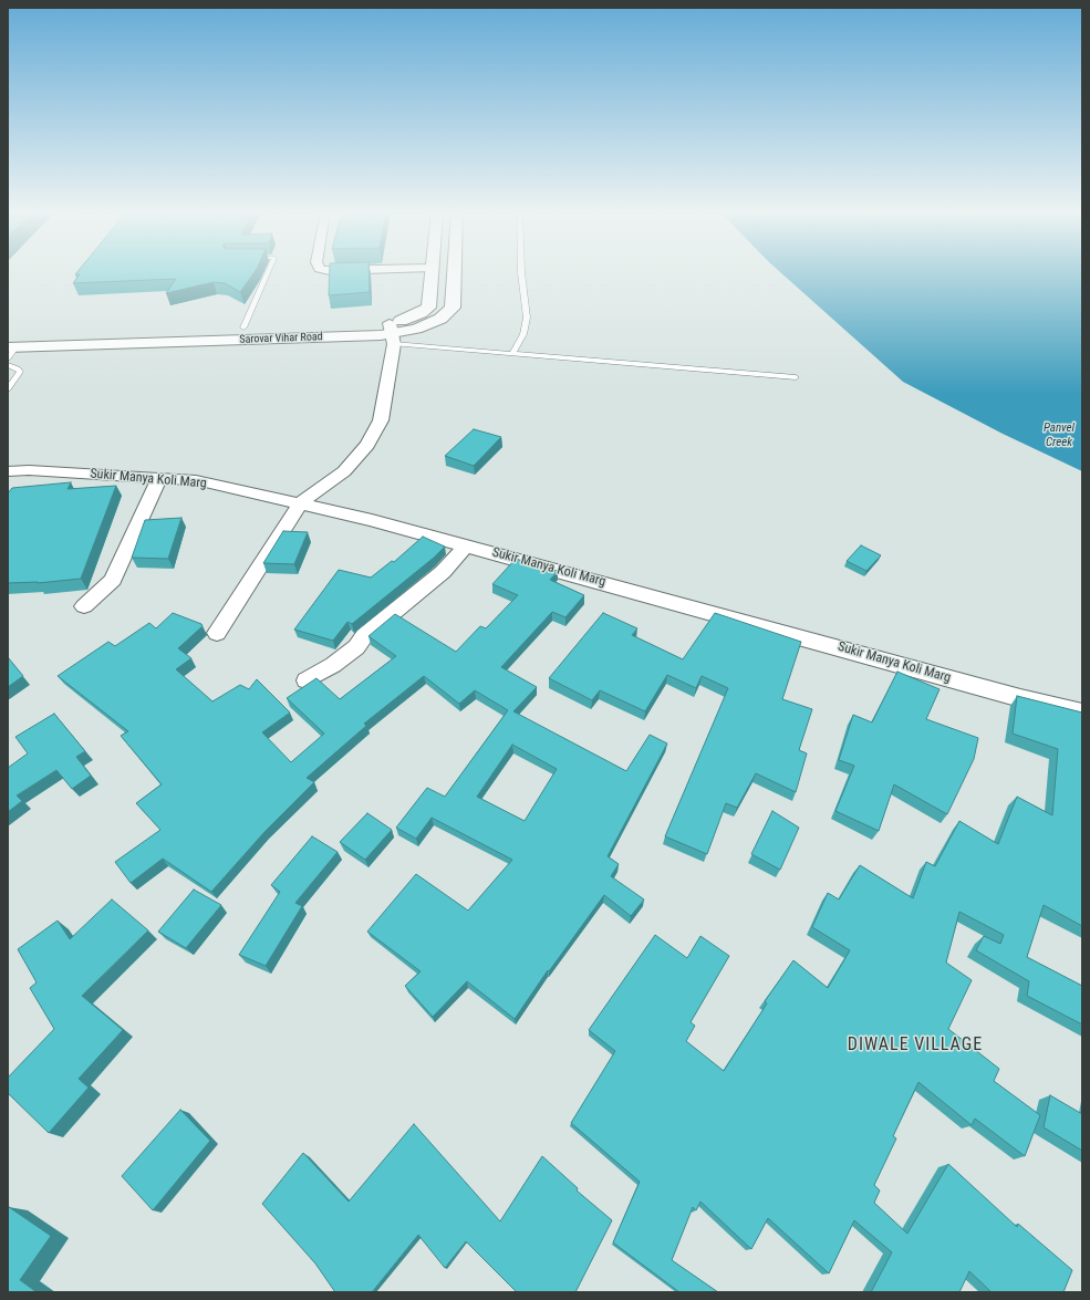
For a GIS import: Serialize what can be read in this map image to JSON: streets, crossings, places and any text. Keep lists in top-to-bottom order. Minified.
{"streets":{"street":["Sarovar Vihar Road","Sukir Manya Koli Marg"]},"districts":["DIWALE VILLAGE"],"water":["Panvel Creek"]}
